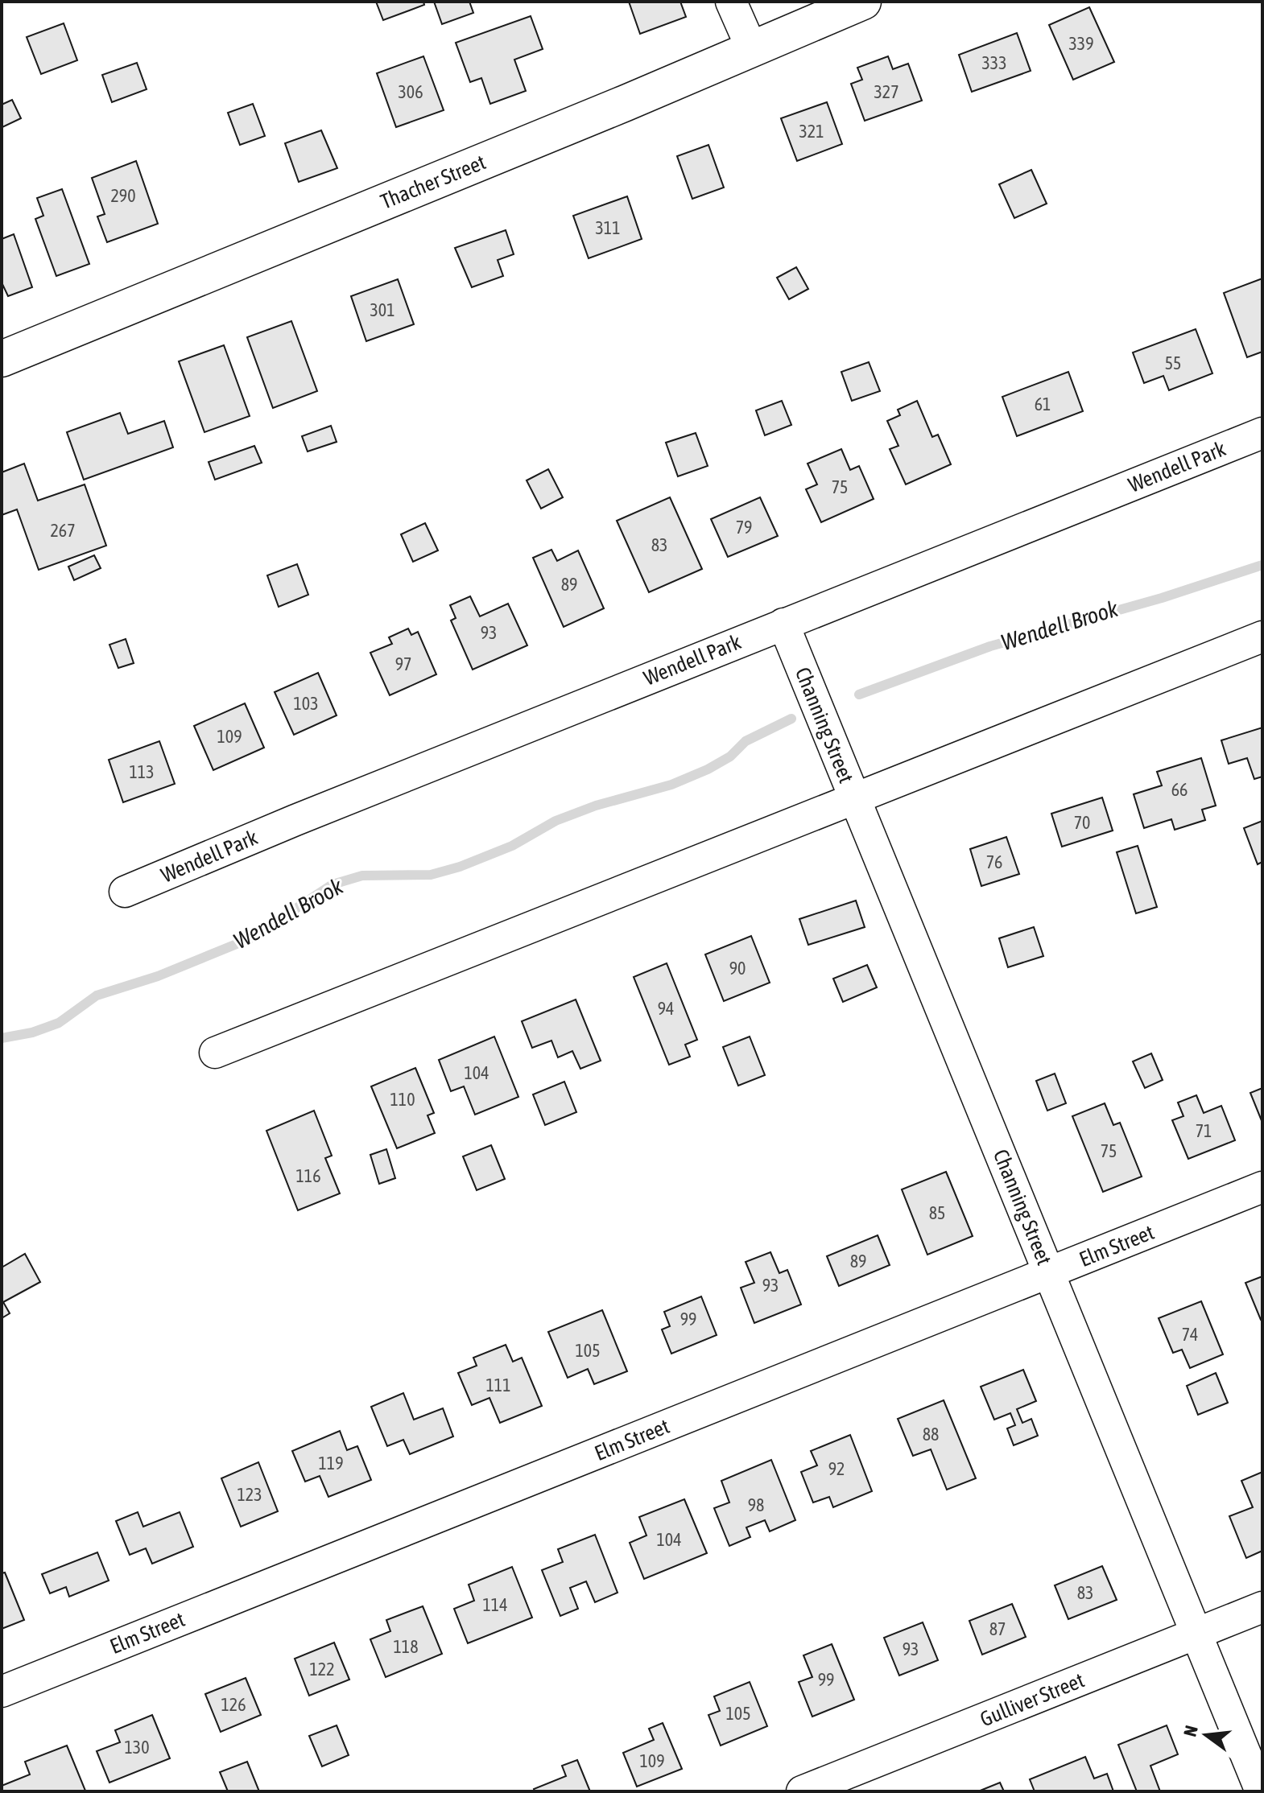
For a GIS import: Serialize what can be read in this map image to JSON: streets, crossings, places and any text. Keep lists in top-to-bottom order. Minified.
{"streets":{"street":["Thacher Street","Wendell Park","Channing Street","Elm Street","Gulliver Street"]},"crossings":[["Wendell Park","Channing Street"],["Channing Street","Elm Street"],["Channing Street","Gulliver Street"]],"water":["Wendell Brook"],"house_numbers":["339","333","306","327","321","290","311","301","55","61","75","79","267","83","89","93","97","103","109","113","66","70","76","90","94","104","110","71","75","116","85","89","93","99","74","105","111","88","119","92","123","98","104","83","114","87","118","93","122","99","126","105","130","109"],"north":"left"}
